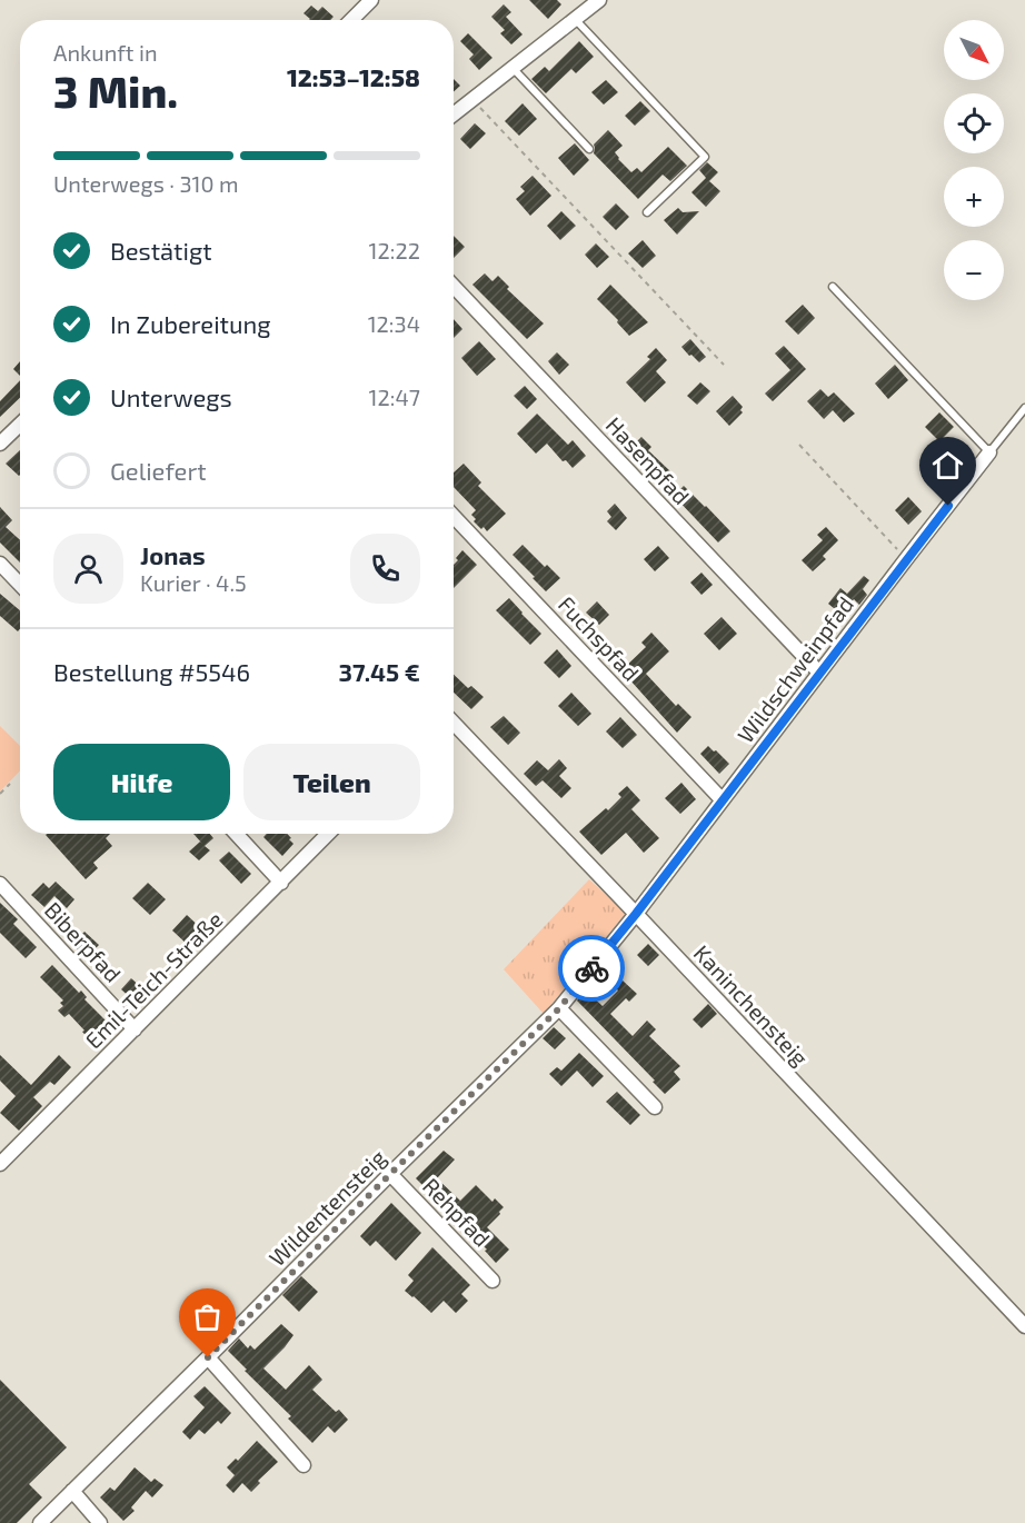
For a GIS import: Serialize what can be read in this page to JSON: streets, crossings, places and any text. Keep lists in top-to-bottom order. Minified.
{"streets":{"street":["Hasenpfad","Fuchspfad","Wildschweinpfad","Biberpfad","Emil-Teich-Straße","Kaninchensteig","Wildentensteig","Rehpfad"]},"crossings":[["Hasenpfad","Wildschweinpfad"],["Fuchspfad","Wildschweinpfad"],["Wildschweinpfad","Kaninchensteig"],["Wildschweinpfad","Wildentensteig"],["Biberpfad","Emil-Teich-Straße"],["Kaninchensteig","Wildentensteig"],["Wildentensteig","Rehpfad"]],"north":"bottom right","page":{"map_buttons":["+","−"],"heading":["3 Min.","Ankunft in","12:53–12:58"],"panel":["Jonas","Kurier · 4.5","Bestellung #5546","37.45 €"],"bar":"Unterwegs · 310 m","list":[["Bestätigt","12:22"],["In Zubereitung","12:34"],["Unterwegs","12:47"],"Geliefert"],"buttons":["Hilfe","Teilen"]}}
